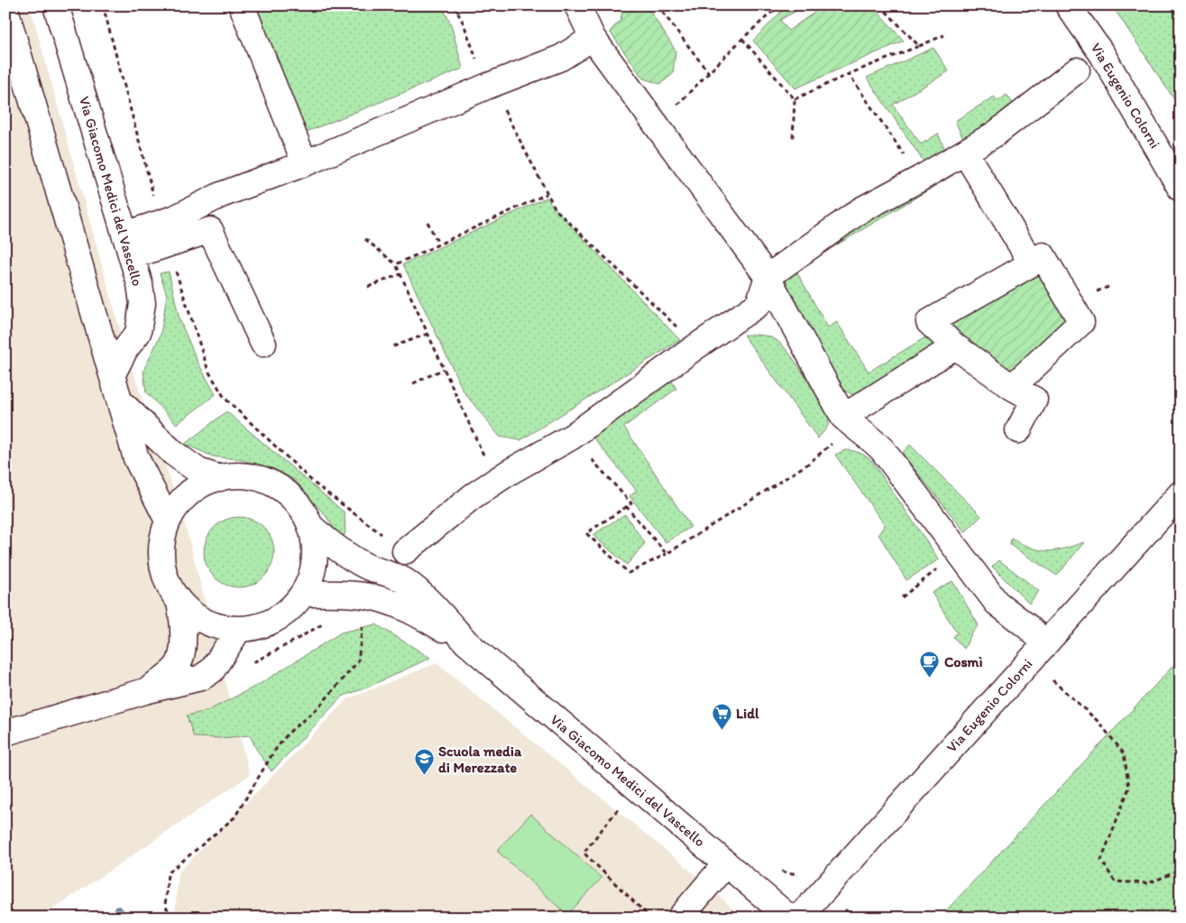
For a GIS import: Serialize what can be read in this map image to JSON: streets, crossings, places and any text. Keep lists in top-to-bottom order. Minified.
{"streets":{"street":["Via Eugenio Colorni","Via Giacomo Medici del Vascello"]},"places":{"cafe":["Cosmì"],"supermarket":["Lidl"],"school or university":["Scuola media di Merezzate"]}}
